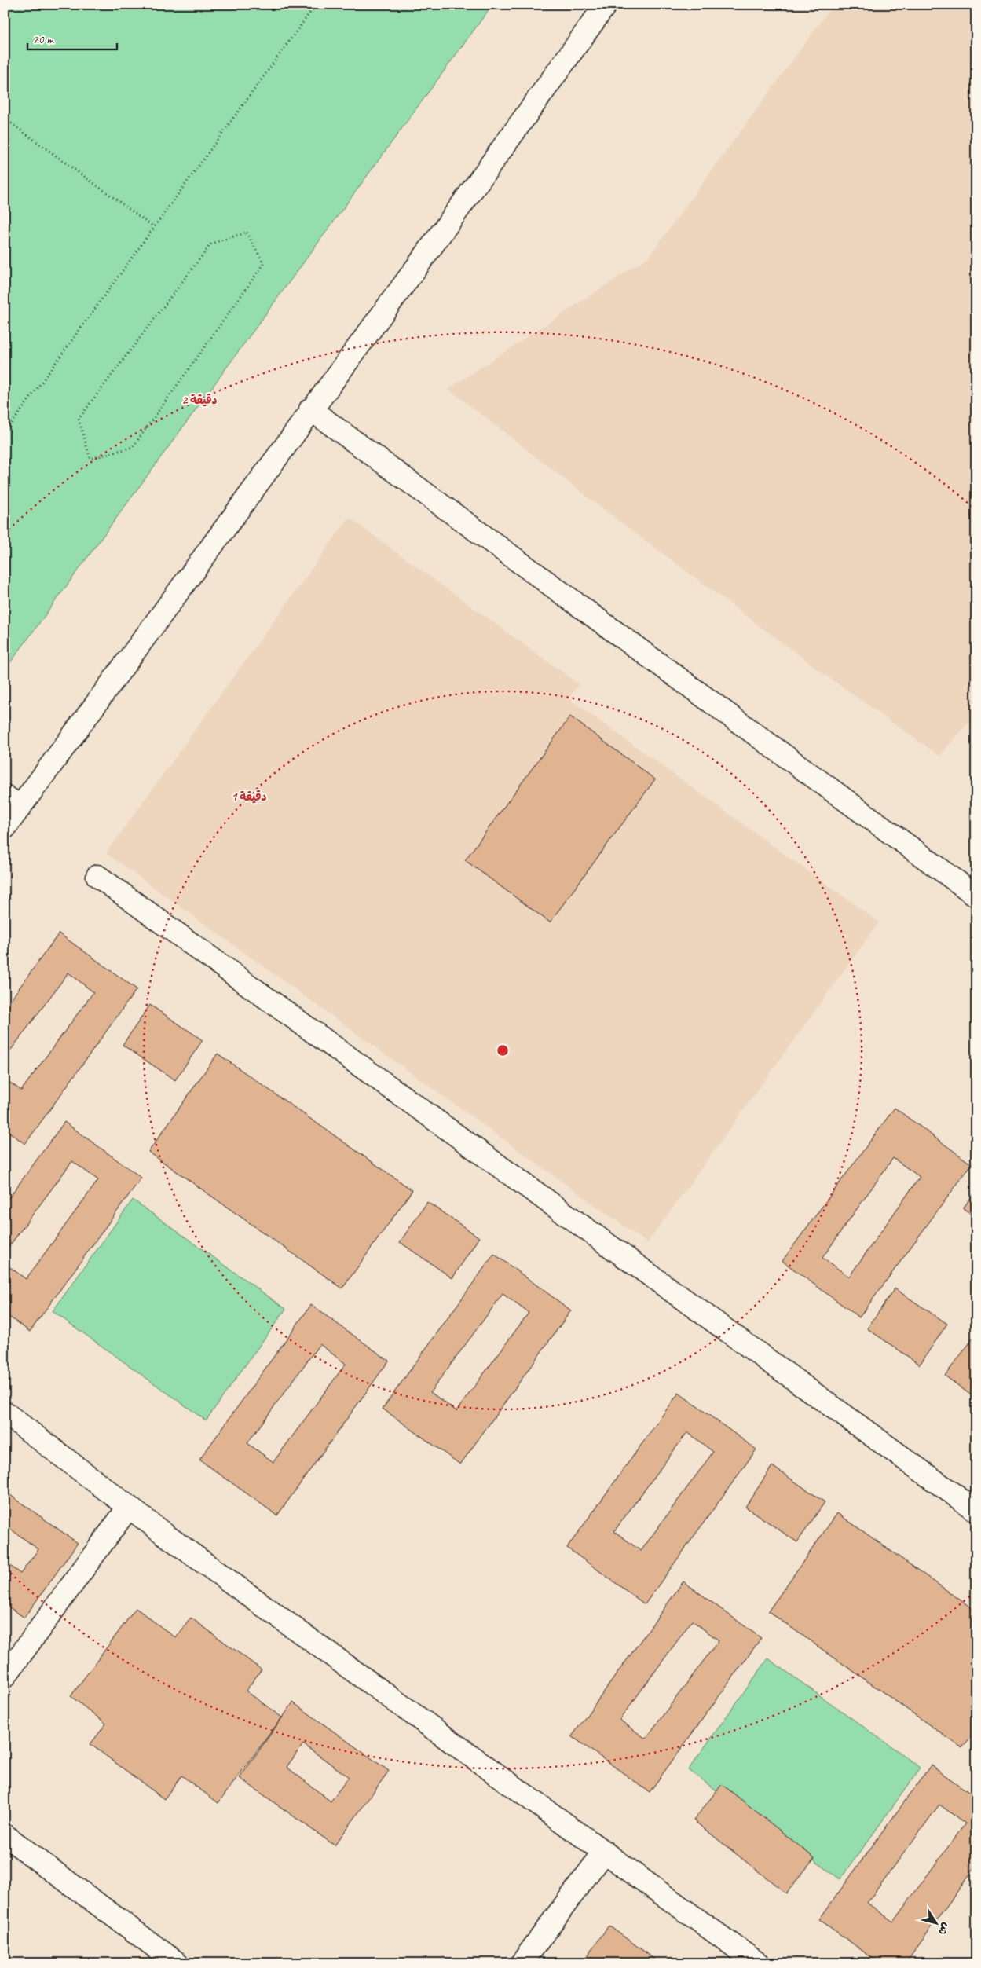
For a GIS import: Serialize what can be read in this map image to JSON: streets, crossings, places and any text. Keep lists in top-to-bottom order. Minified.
{"scale_bar":"20 m","north":"bottom right","rings":["2 دقيقة","1 دقيقة"]}
